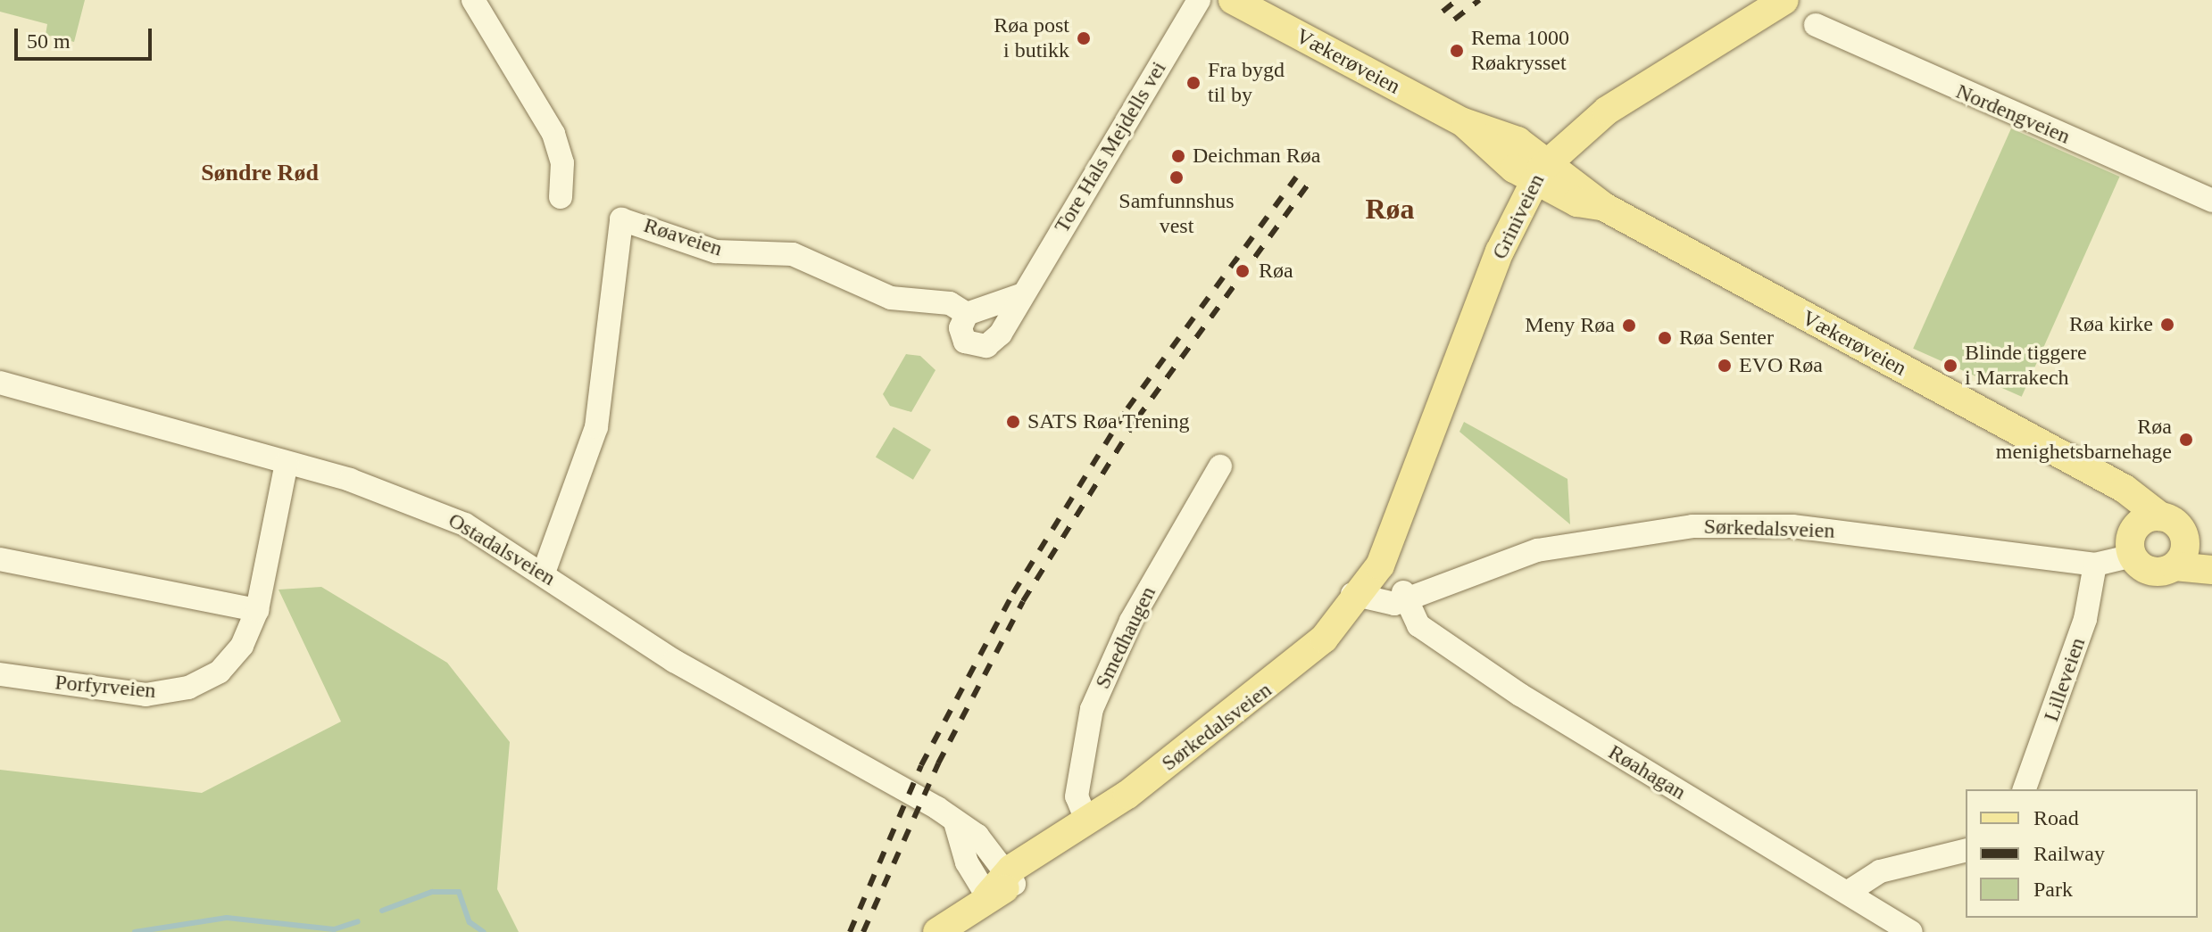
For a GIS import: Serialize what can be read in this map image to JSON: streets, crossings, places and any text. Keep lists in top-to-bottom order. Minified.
{"streets":{"main road":["Vækerøveien","Griniveien","Sørkedalsveien"],"street":["Nordengveien","Tore Hals Mejdells vei","Røaveien","Ostadalsveien","Smedhaugen","Lilleveien","Porfyrveien","Røahagan"]},"crossings":[["Vækerøveien","Griniveien"],["Vækerøveien","Sørkedalsveien"],["Tore Hals Mejdells vei","Røaveien"],["Griniveien","Sørkedalsveien"],["Røaveien","Ostadalsveien"],["Sørkedalsveien","Ostadalsveien"],["Sørkedalsveien","Smedhaugen"],["Sørkedalsveien","Lilleveien"],["Sørkedalsveien","Røahagan"],["Ostadalsveien","Porfyrveien"]],"districts":["Søndre Rød","Røa"],"places":["Røa post i butikk","Rema 1000 Røakrysset","Fra bygd til by","Deichman Røa","Samfunnshus vest","Røa","Røa kirke","Meny Røa","Røa Senter","EVO Røa","Blinde tiggere i Marrakech","SATS Røa Trening","Røa menighetsbarnehage"],"legend":["Road","Railway","Park"],"scale_bar":"50 m"}
